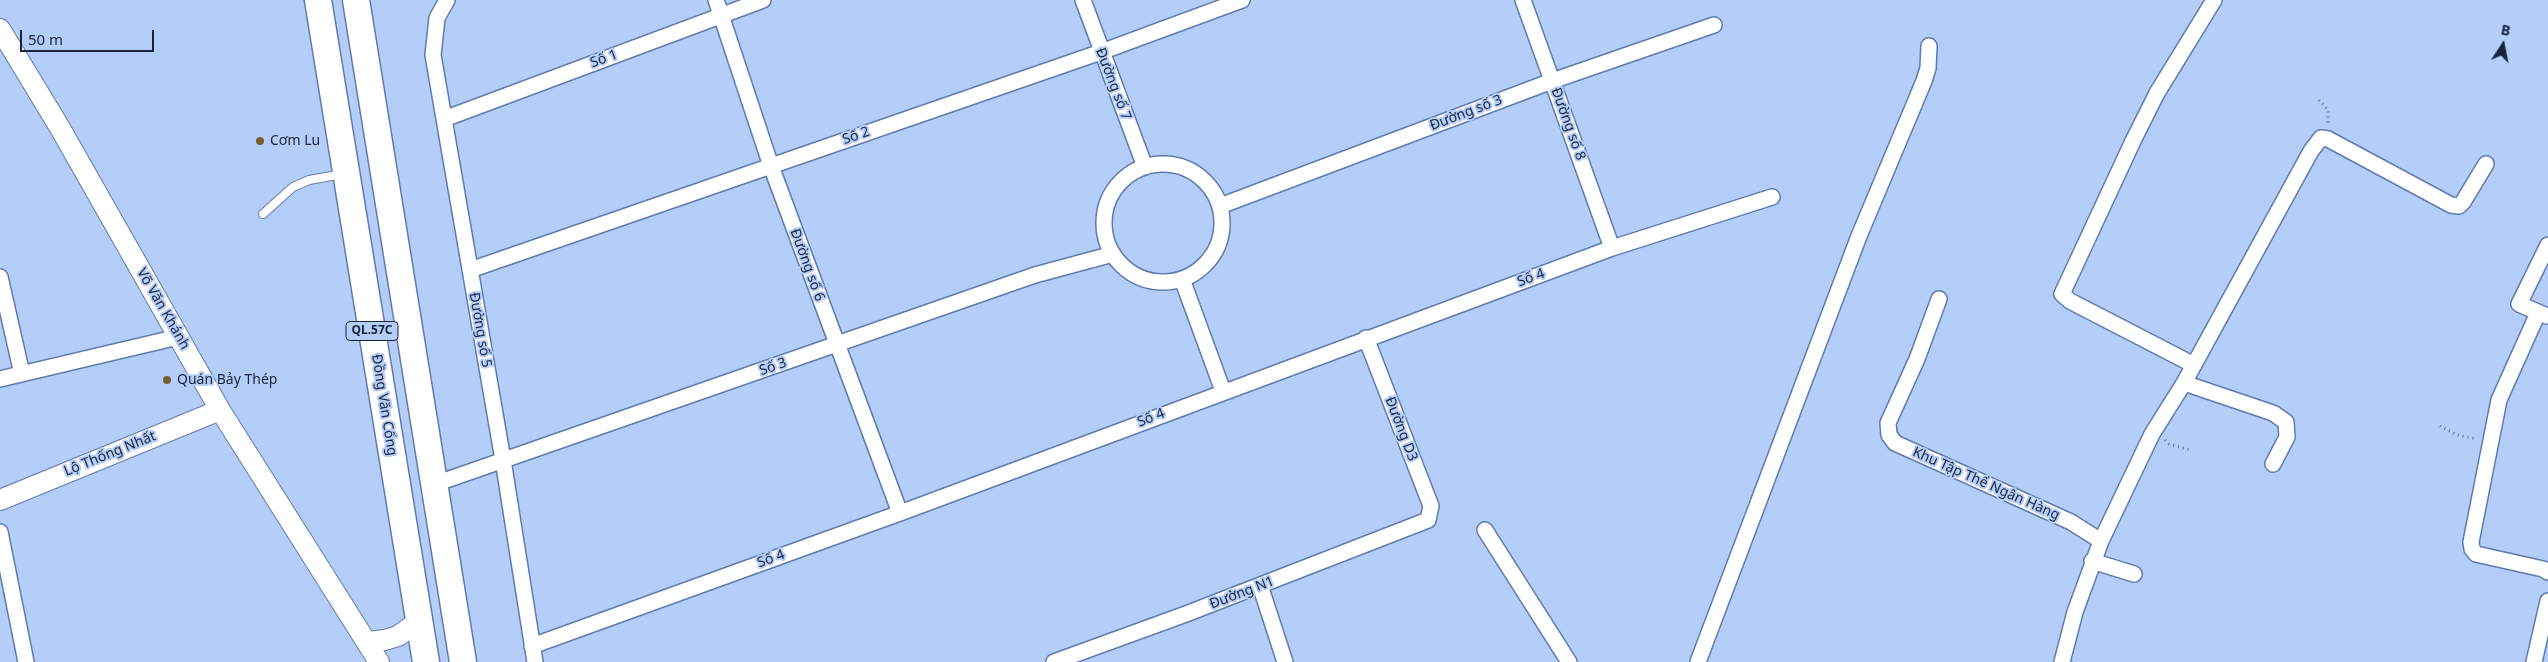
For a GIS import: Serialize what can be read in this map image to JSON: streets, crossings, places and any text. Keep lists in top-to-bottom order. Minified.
{"streets":{"highway":["QL.57C","Đồng Văn Cống"],"street":["Số 1","Đường số 7","Đường số 3","Đường số 8","Số 2","Đường số 6","Số 4","Võ Văn Khánh","Đường số 5","Số 3","Đường D3","Lộ Thống Nhất","Khu Tập Thể Ngân Hàng","Đường N1"]},"crossings":[["Số 1","Đường số 6"],["Số 1","Đường số 5"],["Đường số 7","Đường số 3"],["Đường số 7","Số 2"],["Đường số 7","Số 3"],["Đường số 3","Đường số 8"],["Đường số 3","Số 3"],["Đường số 8","Số 4"],["Số 2","Đường số 6"],["Số 2","Đường số 5"],["Đường số 6","Số 4"],["Đường số 6","Số 3"],["Số 4","Đường số 5"],["Số 4","Đường D3"],["Võ Văn Khánh","Lộ Thống Nhất"],["Đường số 5","Số 3"],["QL.57C","Số 3"],["Đường D3","Đường N1"]],"places":["Cơm Lu","Quán Bảy Thép"],"scale_bar":"50 m","north":"top"}
